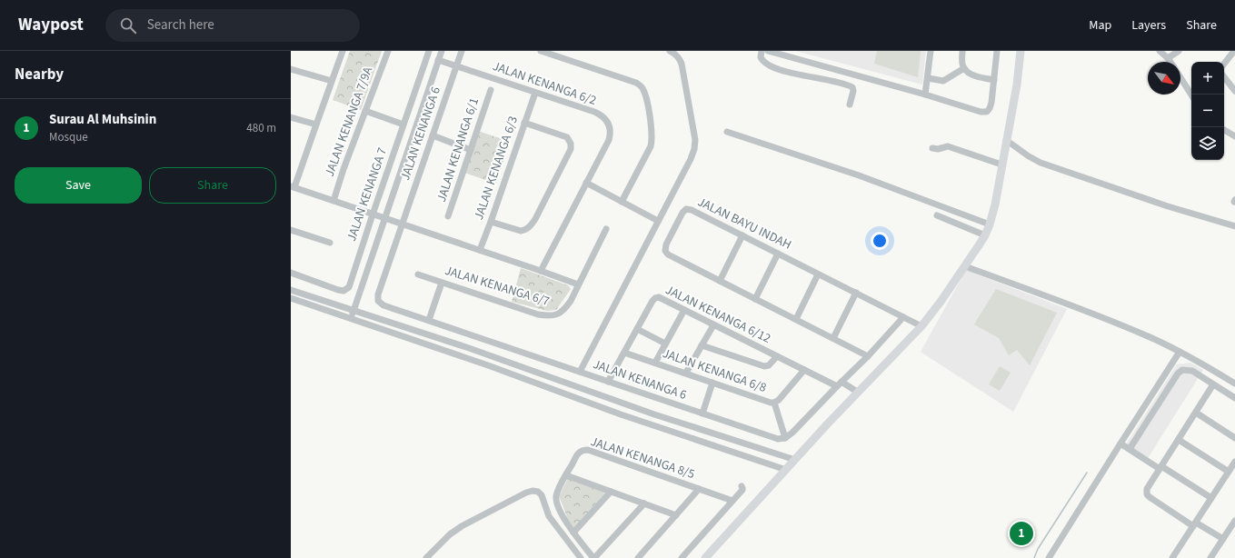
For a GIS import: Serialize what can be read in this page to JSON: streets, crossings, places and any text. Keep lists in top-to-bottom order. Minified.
{"streets":{"street":["JALAN KENANGA 6/2","JALAN KENANGA 7/9A","JALAN KENANGA 6","JALAN KENANGA 6/1","JALAN KENANGA 6/3","JALAN KENANGA 7","JALAN BAYU INDAH","JALAN KENANGA 6/7","JALAN KENANGA 6/12","JALAN KENANGA 6/8","JALAN KENANGA 8/5"]},"crossings":[["JALAN KENANGA 6/2","JALAN KENANGA 6"],["JALAN KENANGA 6/2","JALAN KENANGA 6/3"],["JALAN KENANGA 6","JALAN KENANGA 6/12"],["JALAN KENANGA 6/12","JALAN KENANGA 6/8"]],"north":"bottom right","page":{"header":"Waypost","search":"Search here","nav":["Map","Layers","Share"],"heading":"Nearby","map_buttons":["+","−"],"list":[{"mark":"1","name":"Surau Al Muhsinin","note":"Mosque","value":"480 m"}],"buttons":["Save","Share"],"pins":"1"}}
